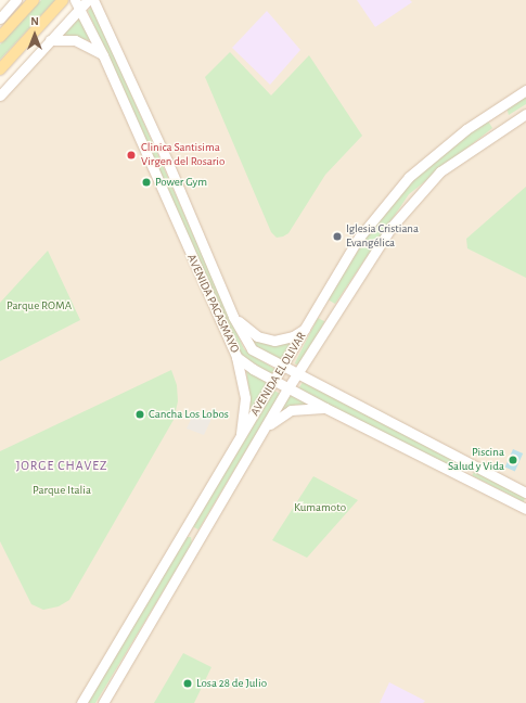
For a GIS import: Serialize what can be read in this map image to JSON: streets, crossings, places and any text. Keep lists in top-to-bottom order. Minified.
{"streets":{"main road":["AVENIDA PACASMAYO","AVENIDA EL OLIVAR"]},"crossings":[["AVENIDA PACASMAYO","AVENIDA EL OLIVAR"]],"districts":["JORGE CHAVEZ"],"parks":["Parque ROMA","Parque Italia","Kumamoto"],"places":["Clinica Santisima Virgen del Rosario","Power Gym","Iglesia Cristiana Evangélica","Cancha Los Lobos","Piscina Salud y Vida","Losa 28 de Julio"],"north":"top"}
